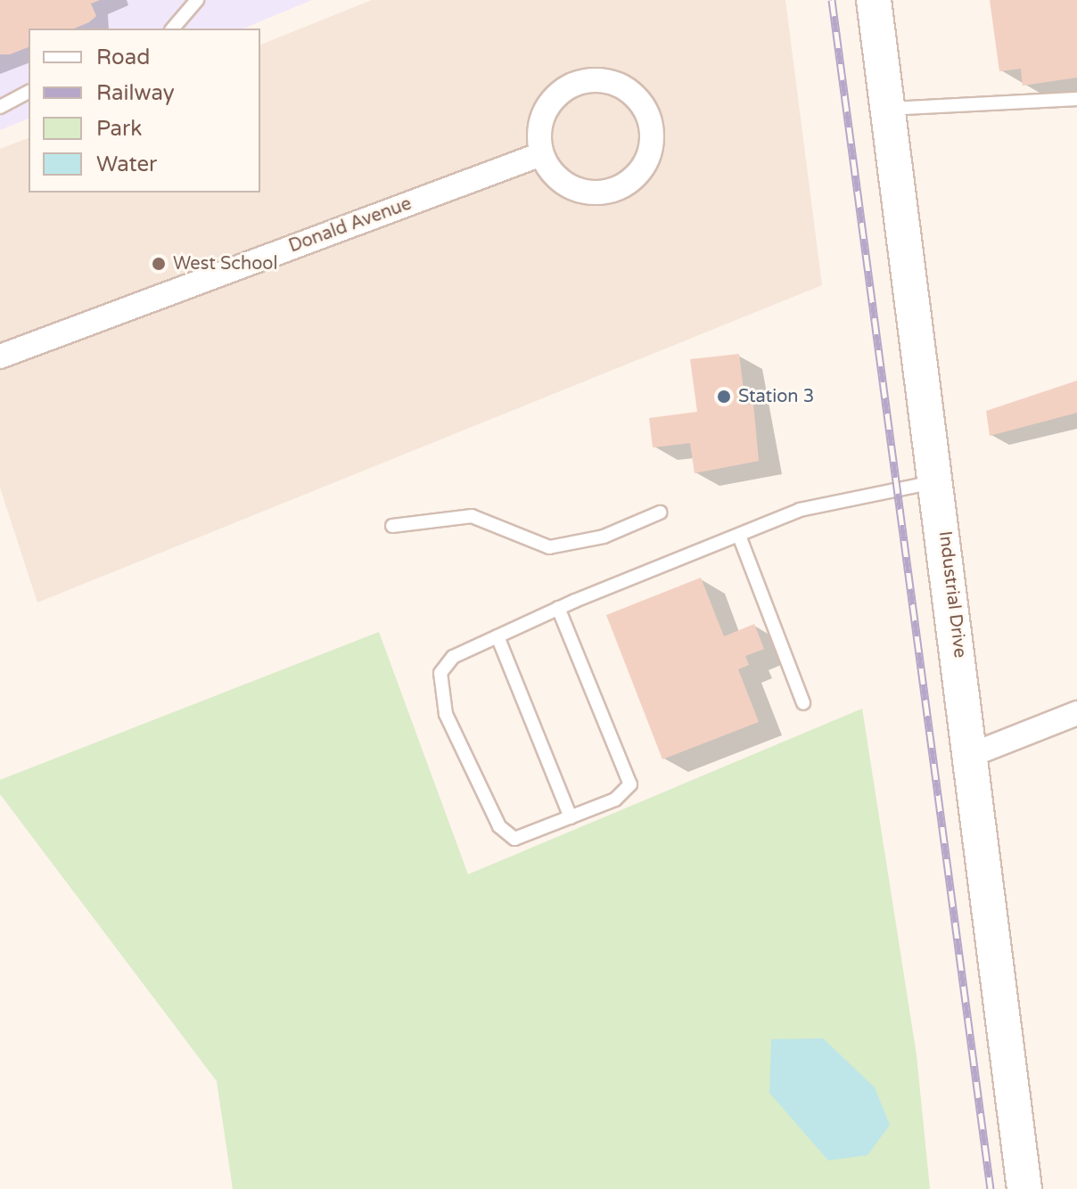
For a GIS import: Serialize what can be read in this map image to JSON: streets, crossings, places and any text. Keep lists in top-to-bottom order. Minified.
{"streets":{"main road":["Industrial Drive"],"street":["Donald Avenue"]},"places":["West School","Station 3"],"legend":["Road","Railway","Park","Water"]}
